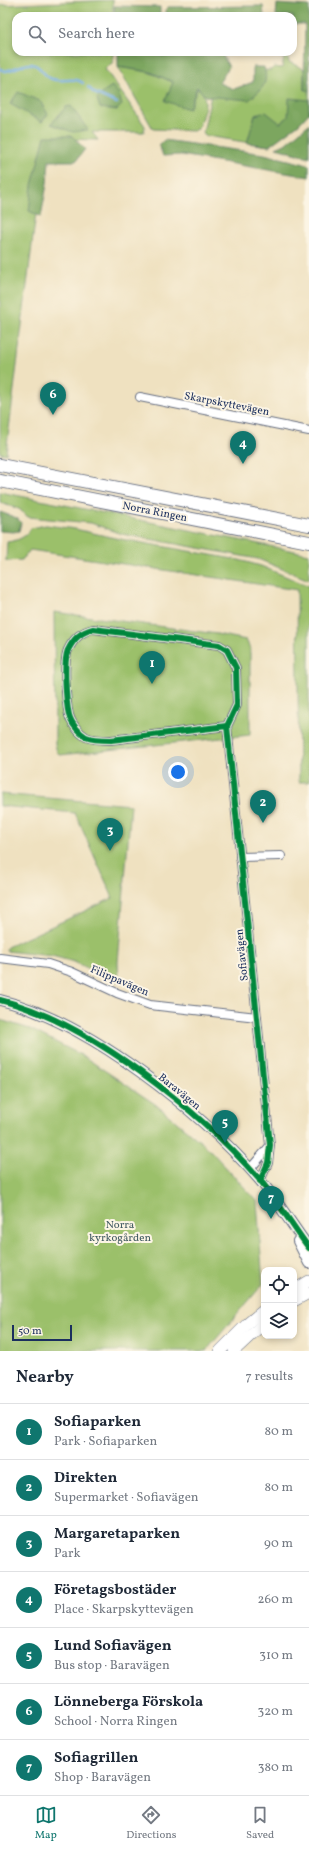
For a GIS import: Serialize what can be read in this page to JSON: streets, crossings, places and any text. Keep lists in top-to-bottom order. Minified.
{"streets":{"main road":["Norra Ringen"],"street":["Skarpskyttevägen","Sofiavägen","Filippavägen","Baravägen"]},"crossings":[["Sofiavägen","Filippavägen"],["Sofiavägen","Baravägen"]],"parks":["Norra kyrkogården"],"scale_bar":"50 m","page":{"search":"Search here","pins":["6","4","1","2","3","5","7"],"scale":"50 m","heading":["Nearby","7 results"],"list":[{"mark":"1","name":"Sofiaparken","note":"Park · Sofiaparken","value":"80 m"},{"mark":"2","name":"Direkten","note":"Supermarket · Sofiavägen","value":"80 m"},{"mark":"3","name":"Margaretaparken","note":"Park","value":"90 m"},{"mark":"4","name":"Företagsbostäder","note":"Place · Skarpskyttevägen","value":"260 m"},{"mark":"5","name":"Lund Sofiavägen","note":"Bus stop · Baravägen","value":"310 m"},{"mark":"6","name":"Lönneberga Förskola","note":"School · Norra Ringen","value":"320 m"},{"mark":"7","name":"Sofiagrillen","note":"Shop · Baravägen","value":"380 m"}],"nav":["Map","Directions","Saved"]}}
